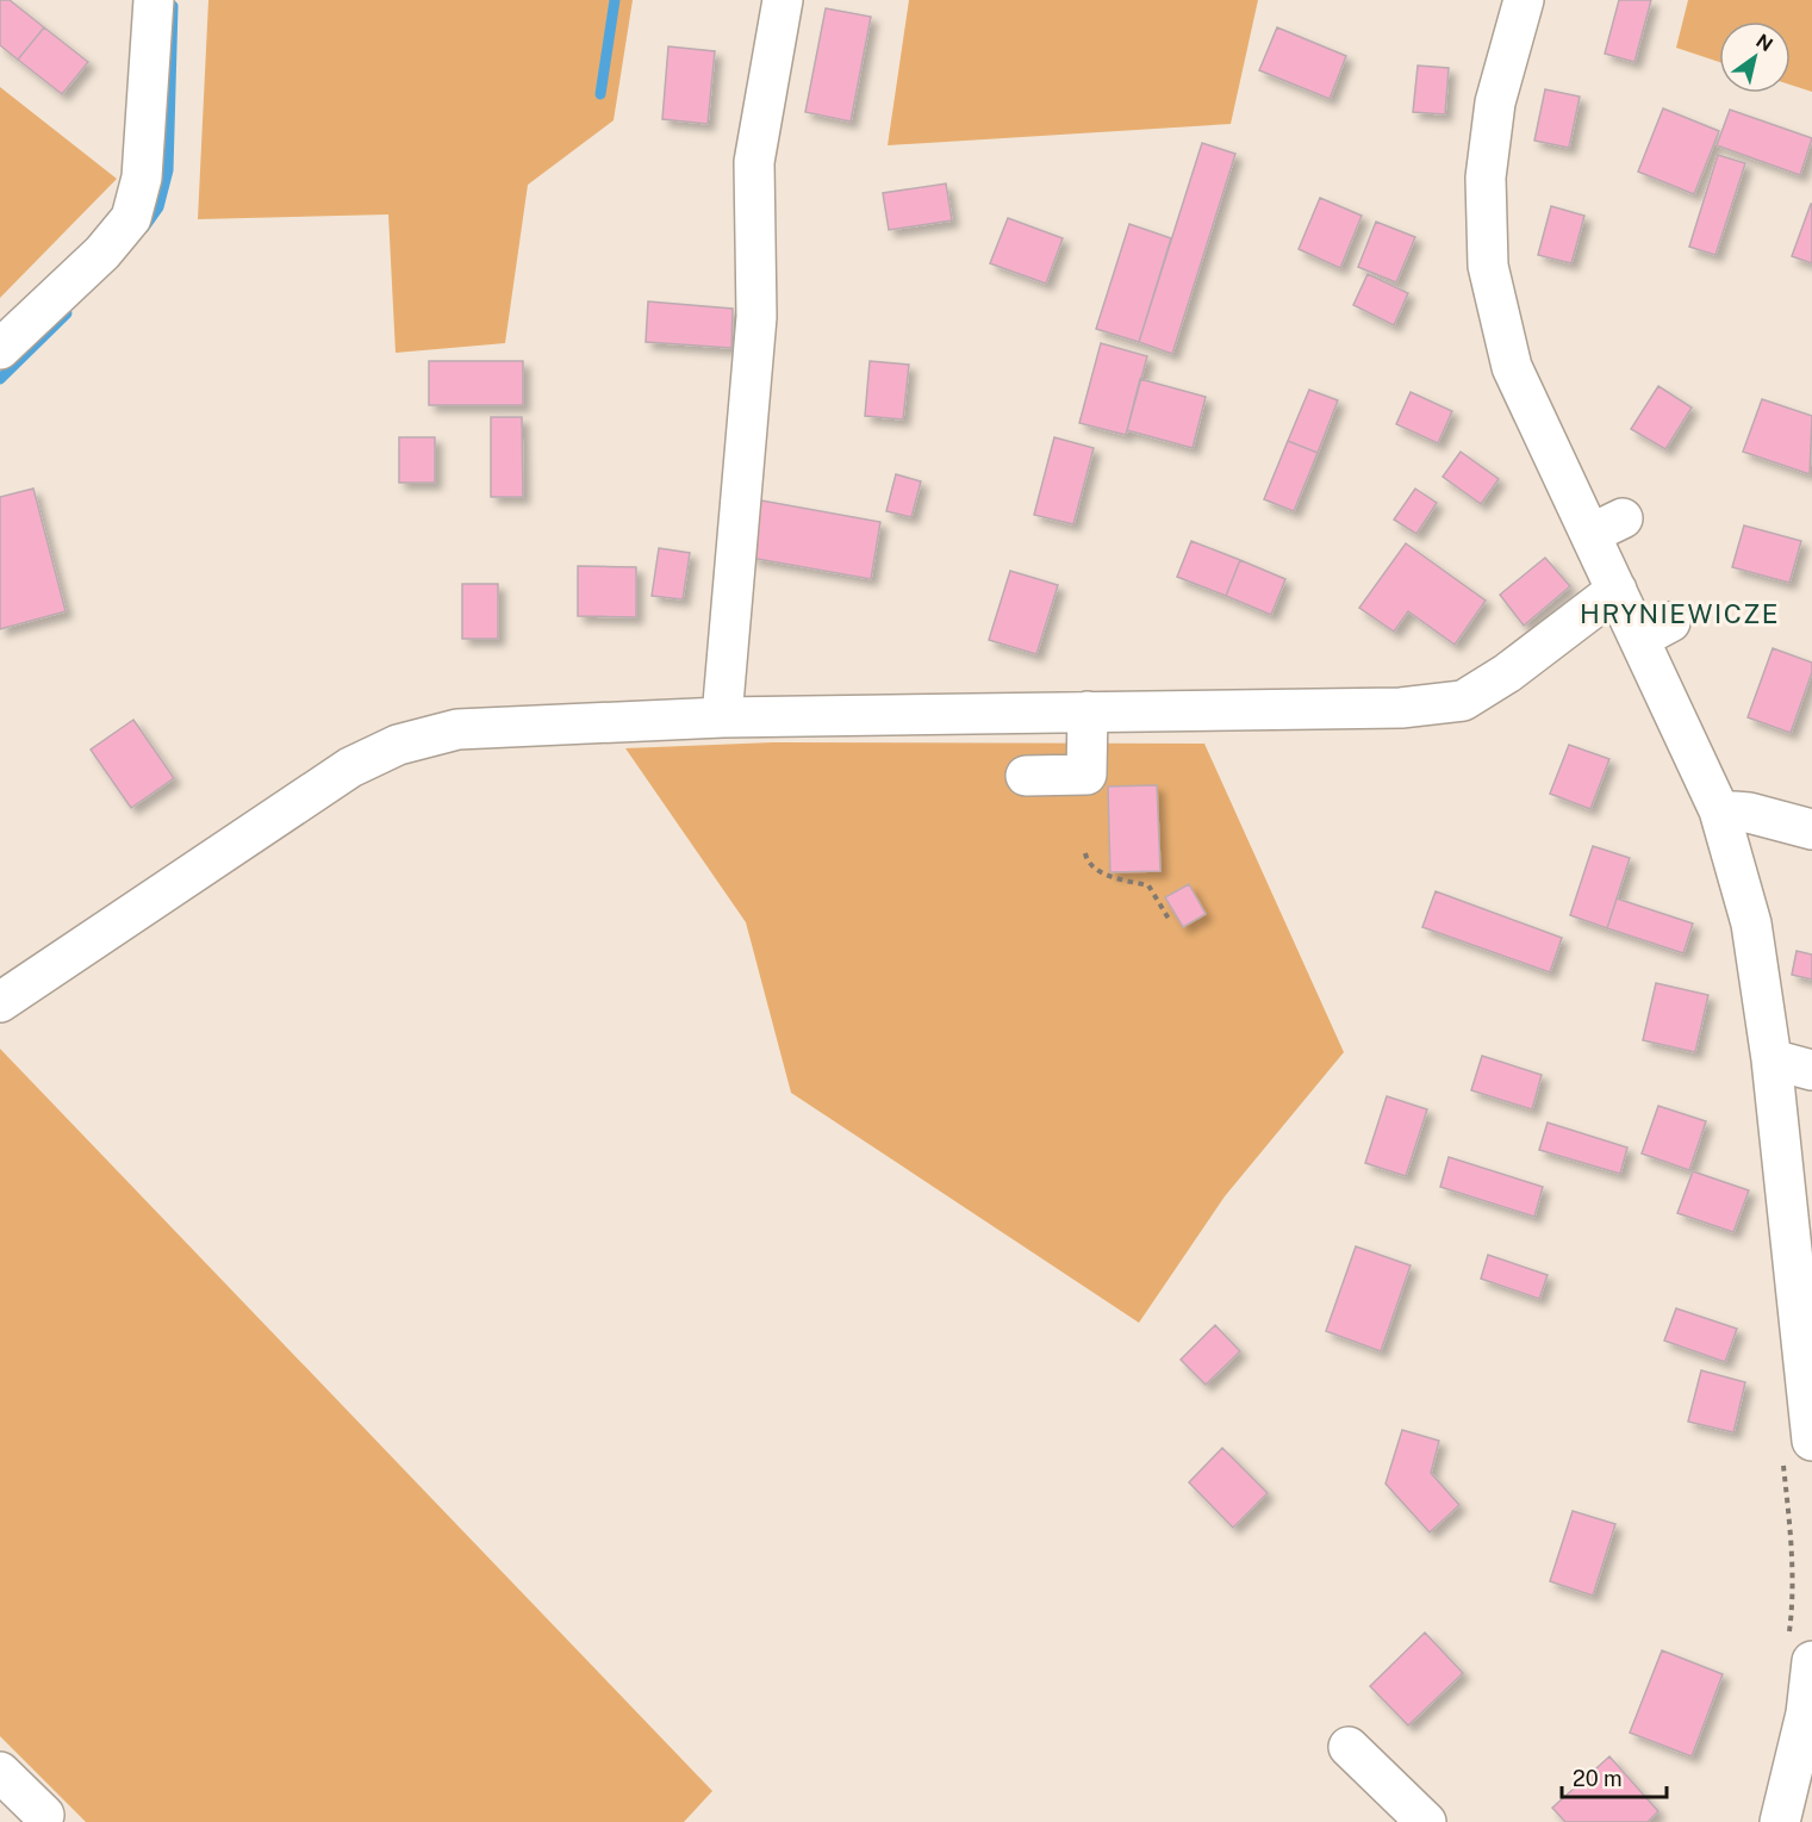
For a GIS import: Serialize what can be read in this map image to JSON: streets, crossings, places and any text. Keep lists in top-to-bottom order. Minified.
{"districts":["HRYNIEWICZE"],"scale_bar":"20 m","north":"top right"}
